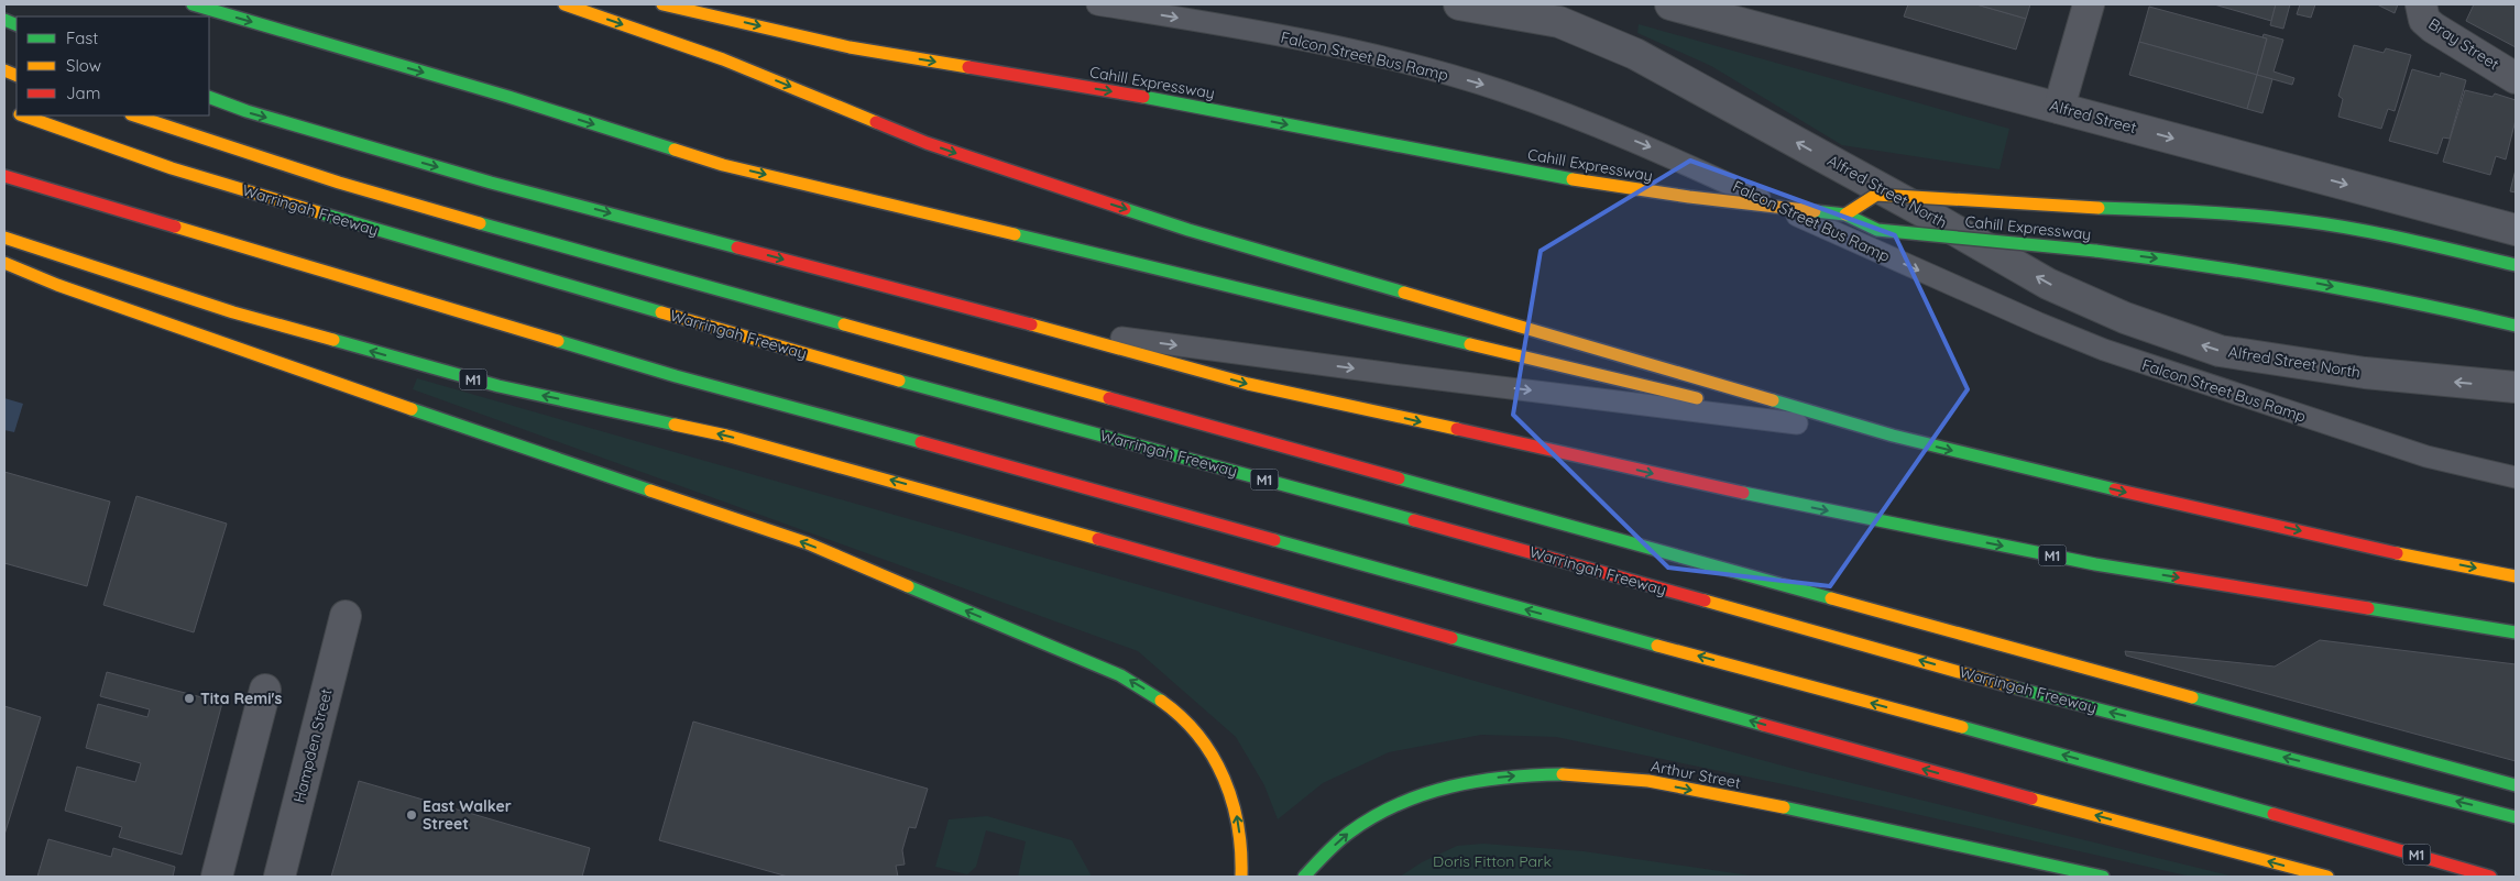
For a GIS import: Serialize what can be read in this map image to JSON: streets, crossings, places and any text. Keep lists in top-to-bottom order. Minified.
{"streets":{"main road":["Cahill Expressway","Warringah Freeway","M1","Arthur Street"],"street":["Bray Street","Alfred Street","Alfred Street North","Hampden Street"],"lane":["Falcon Street Bus Ramp"]},"one_way":["Falcon Street Bus Ramp","Alfred Street","Alfred Street North"],"parks":["Doris Fitton Park"],"places":["Tita Remi's","East Walker Street"],"legend":["Fast","Slow","Jam"]}
